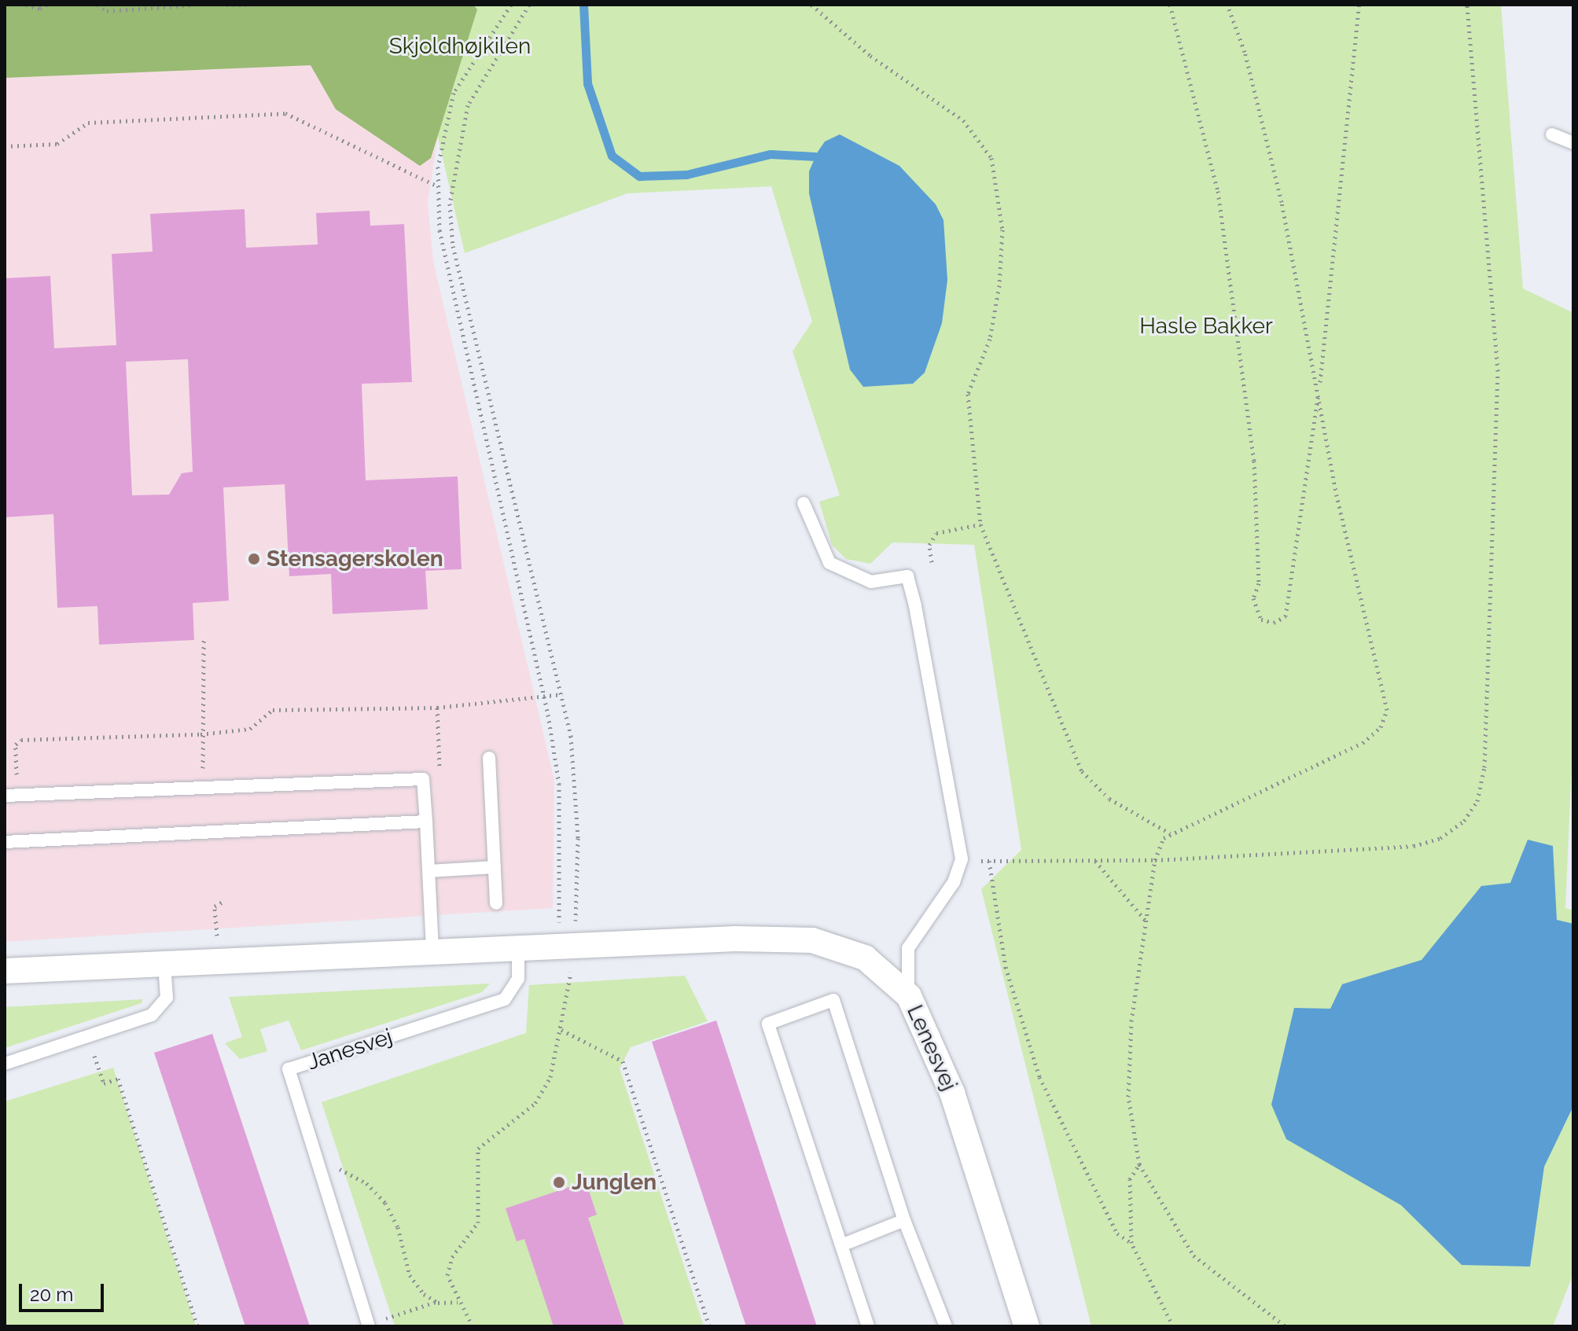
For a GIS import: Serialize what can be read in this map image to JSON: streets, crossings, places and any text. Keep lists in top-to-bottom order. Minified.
{"streets":{"street":["Lenesvej"],"lane":["Janesvej"]},"parks":["Skjoldhøjkilen","Hasle Bakker"],"places":["Stensagerskolen","Junglen"],"scale_bar":"20 m"}
